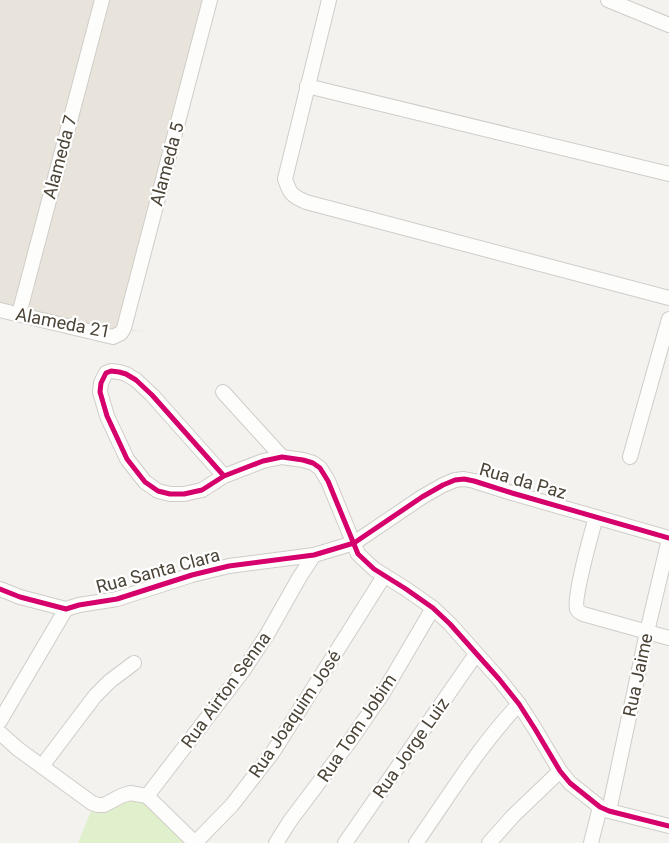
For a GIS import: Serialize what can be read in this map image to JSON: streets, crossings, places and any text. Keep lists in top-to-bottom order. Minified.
{"streets":{"street":["Alameda 7","Alameda 5","Alameda 21","Rua da Paz","Rua Santa Clara","Rua Jaime","Rua Airton Senna","Rua Joaquim José","Rua Tom Jobim","Rua Jorge Luiz"]},"crossings":[["Alameda 7","Alameda 21"],["Alameda 5","Alameda 21"],["Rua da Paz","Rua Santa Clara"],["Rua da Paz","Rua Jaime"],["Rua Santa Clara","Rua Airton Senna"]]}
